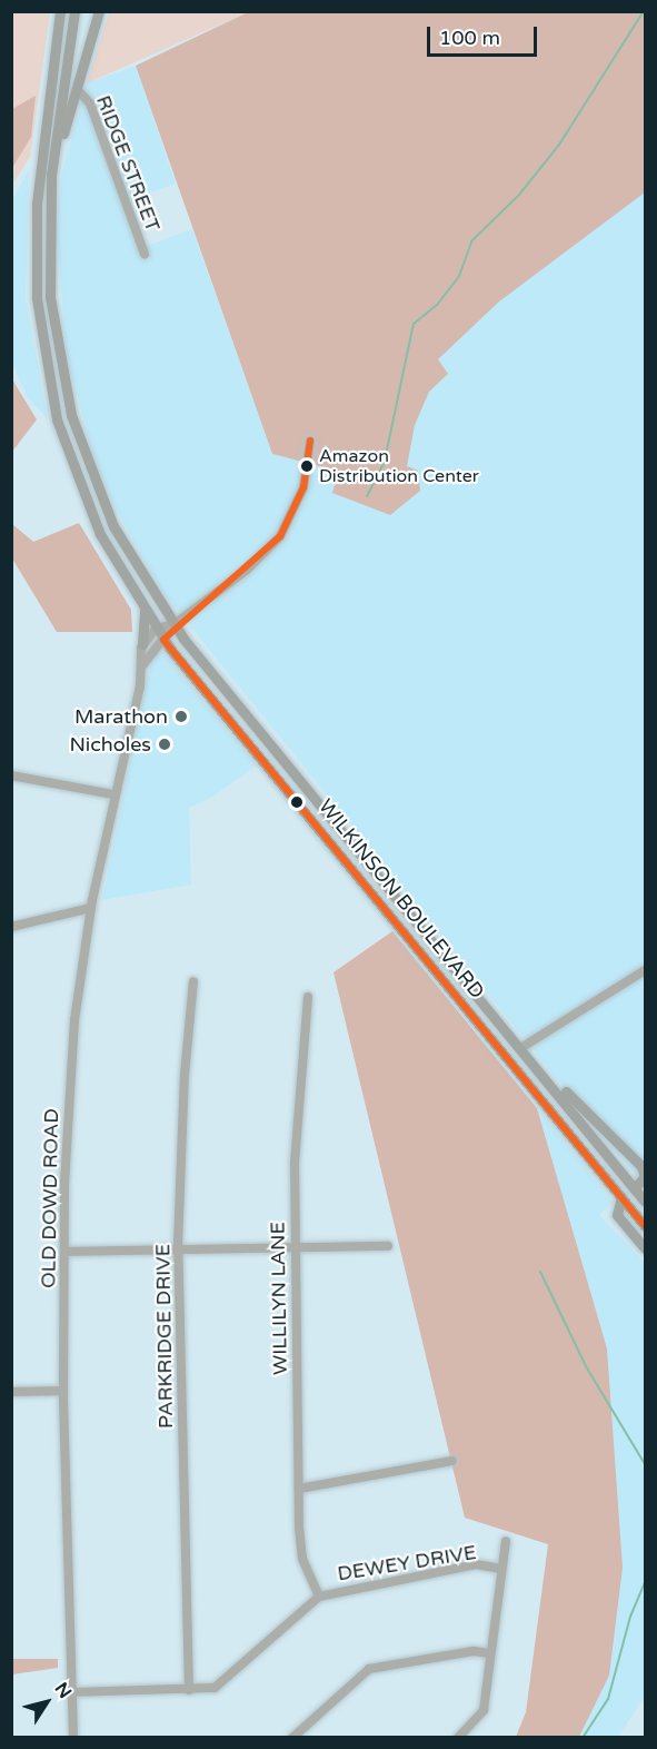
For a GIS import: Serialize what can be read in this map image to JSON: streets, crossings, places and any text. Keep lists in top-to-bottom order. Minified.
{"streets":{"main road":["WILKINSON BOULEVARD"],"street":["RIDGE STREET","OLD DOWD ROAD","WILLILYN LANE","PARKRIDGE DRIVE","DEWEY DRIVE"]},"crossings":[["WILKINSON BOULEVARD","OLD DOWD ROAD"],["OLD DOWD ROAD","DEWEY DRIVE"],["WILLILYN LANE","DEWEY DRIVE"],["PARKRIDGE DRIVE","DEWEY DRIVE"]],"places":["Amazon Distribution Center","Marathon","Nicholes"],"scale_bar":"100 m","north":"top right"}
